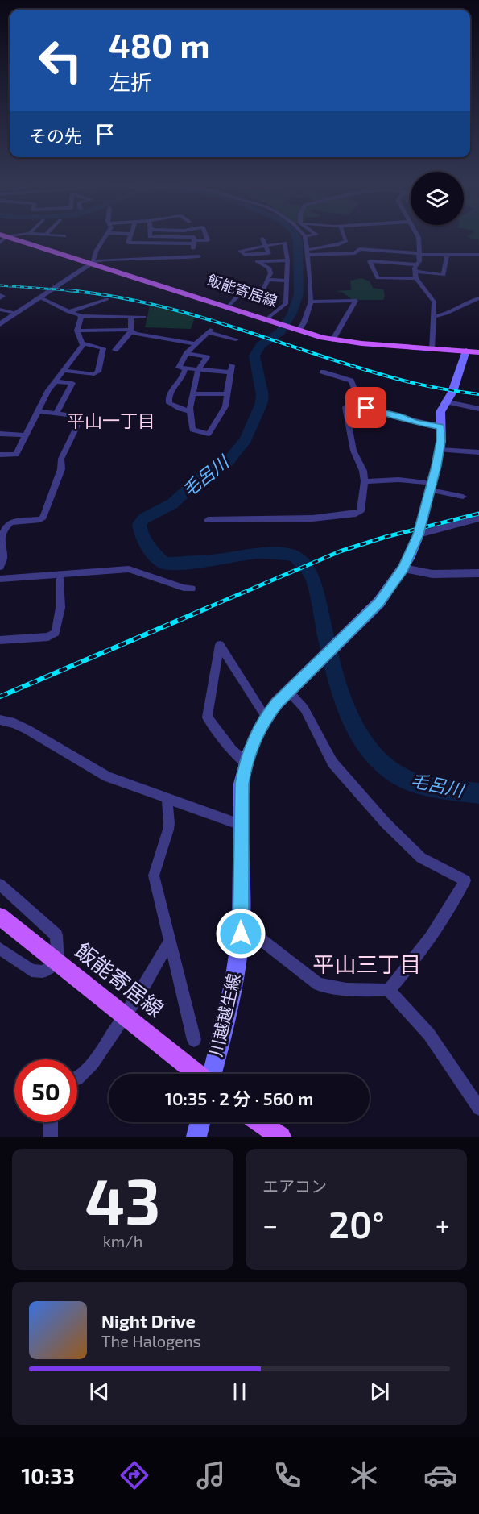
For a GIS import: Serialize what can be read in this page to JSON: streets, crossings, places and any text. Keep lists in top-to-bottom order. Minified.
{"streets":{"main road":["飯能寄居線","川越越生線"]},"crossings":[["飯能寄居線","川越越生線"]],"districts":["平山一丁目","平山三丁目"],"water":["毛呂川"],"page":{"turn":["480 m","左折"],"then":"その先","limit":"50","trip":"10:35 · 2 分 · 560 m","tile":[["43","km/h"],"エアコン"],"heat":["−","20°","+"],"song":["Night Drive","The Halogens"],"tabs":"10:33"}}
